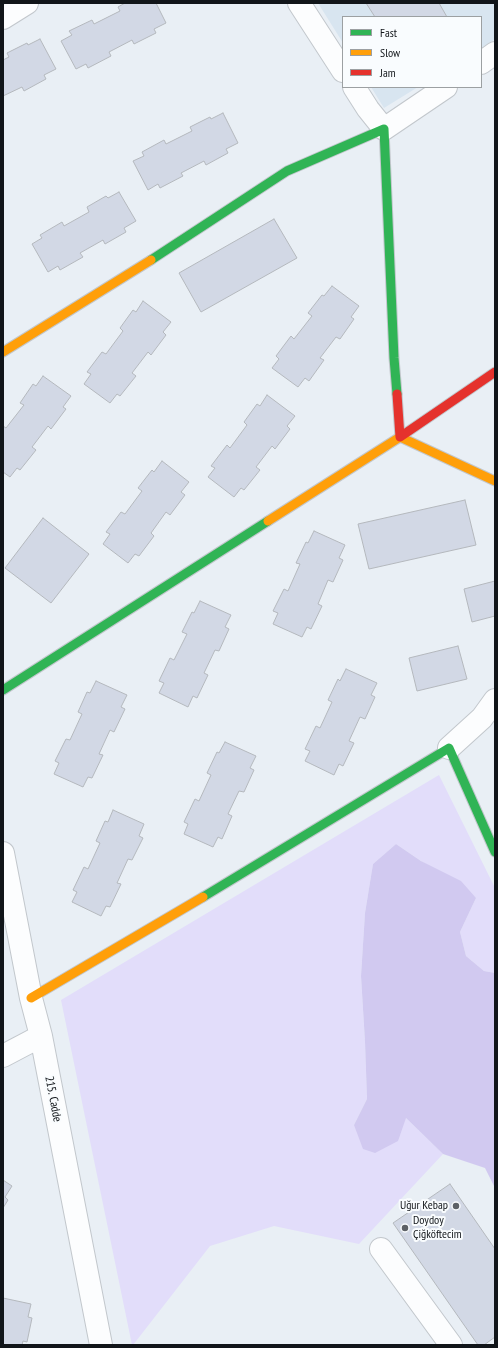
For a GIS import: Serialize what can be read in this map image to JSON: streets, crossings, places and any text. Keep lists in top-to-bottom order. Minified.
{"streets":{"street":["215. Cadde"]},"places":["Uğur Kebap","Doydoy Çiğköftecim"],"legend":["Fast","Slow","Jam"]}
